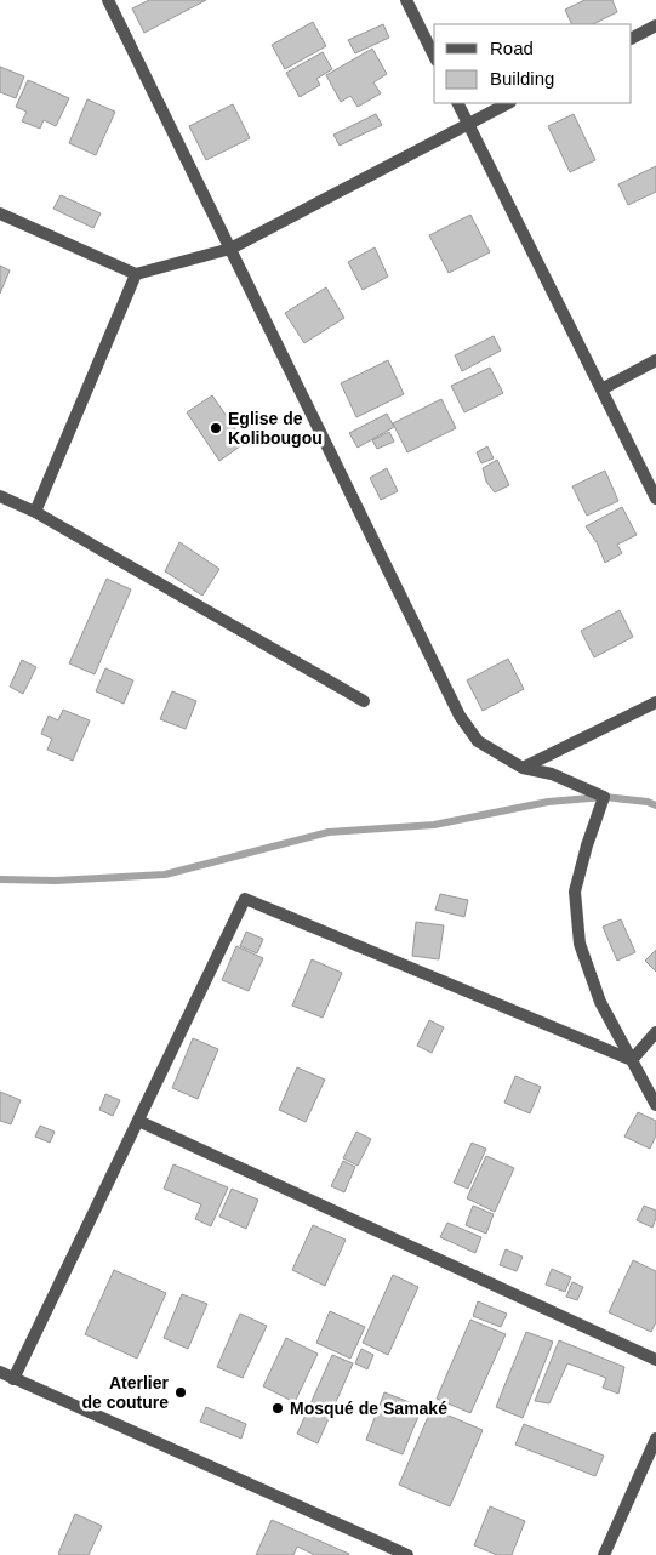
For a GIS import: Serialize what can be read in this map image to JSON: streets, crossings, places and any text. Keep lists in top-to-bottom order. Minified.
{"places":["Eglise de Kolibougou","Aterlier de couture","Mosqué de Samaké"],"legend":["Road","Building"]}
